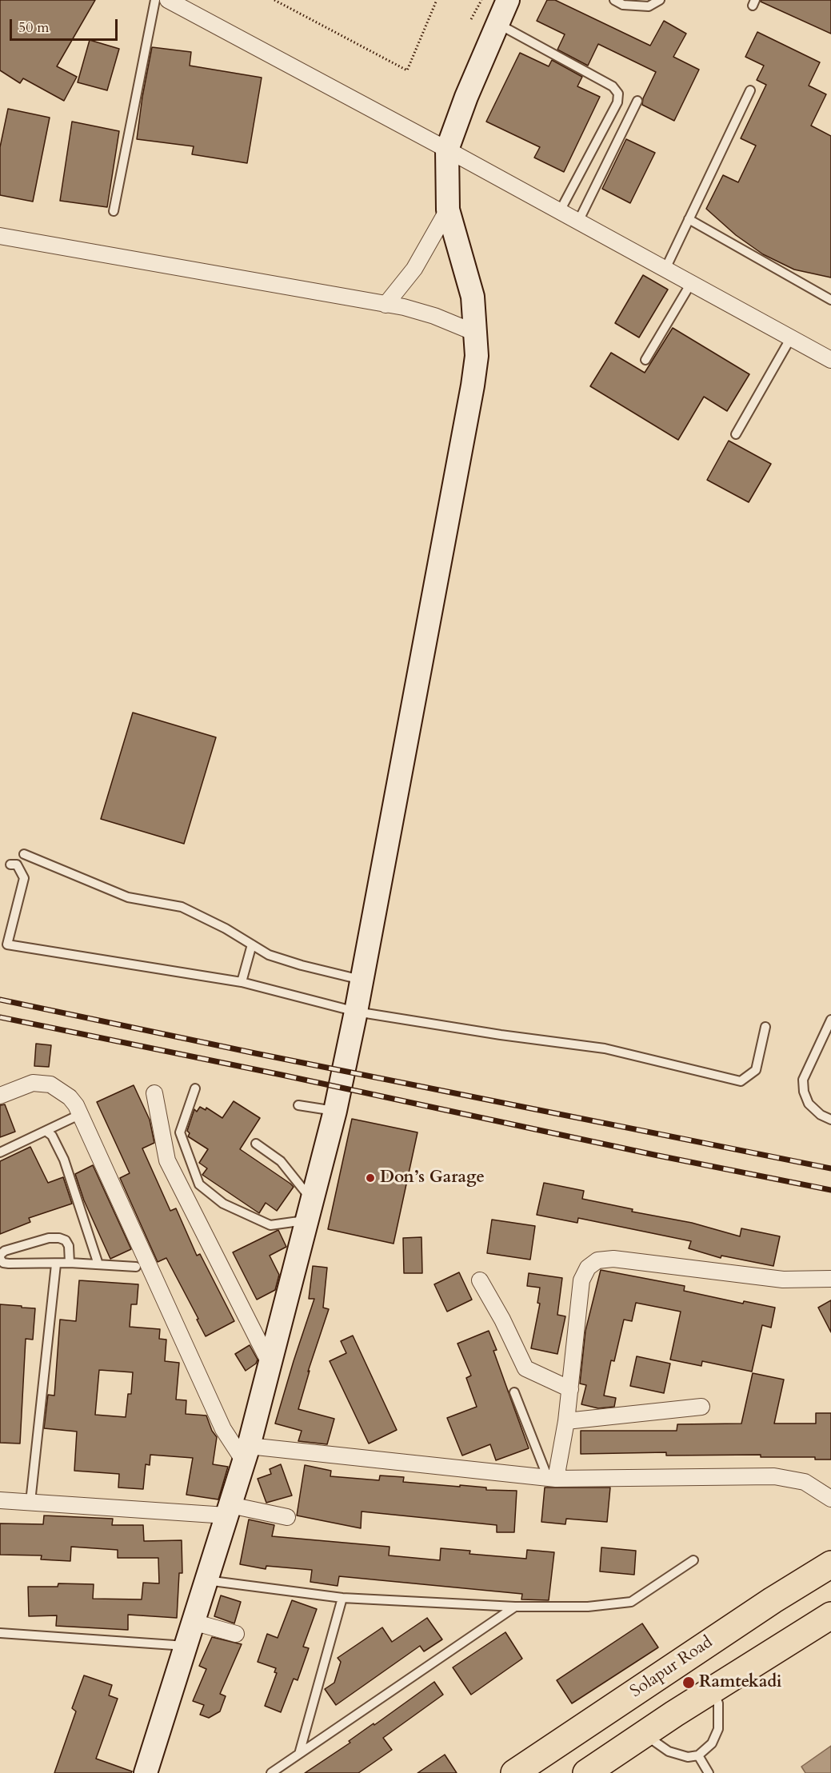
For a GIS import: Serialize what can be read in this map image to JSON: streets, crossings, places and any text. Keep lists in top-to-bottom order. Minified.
{"streets":{"highway":["Solapur Road"]},"places":["Don’s Garage","Ramtekadi"],"scale_bar":"50 m"}
